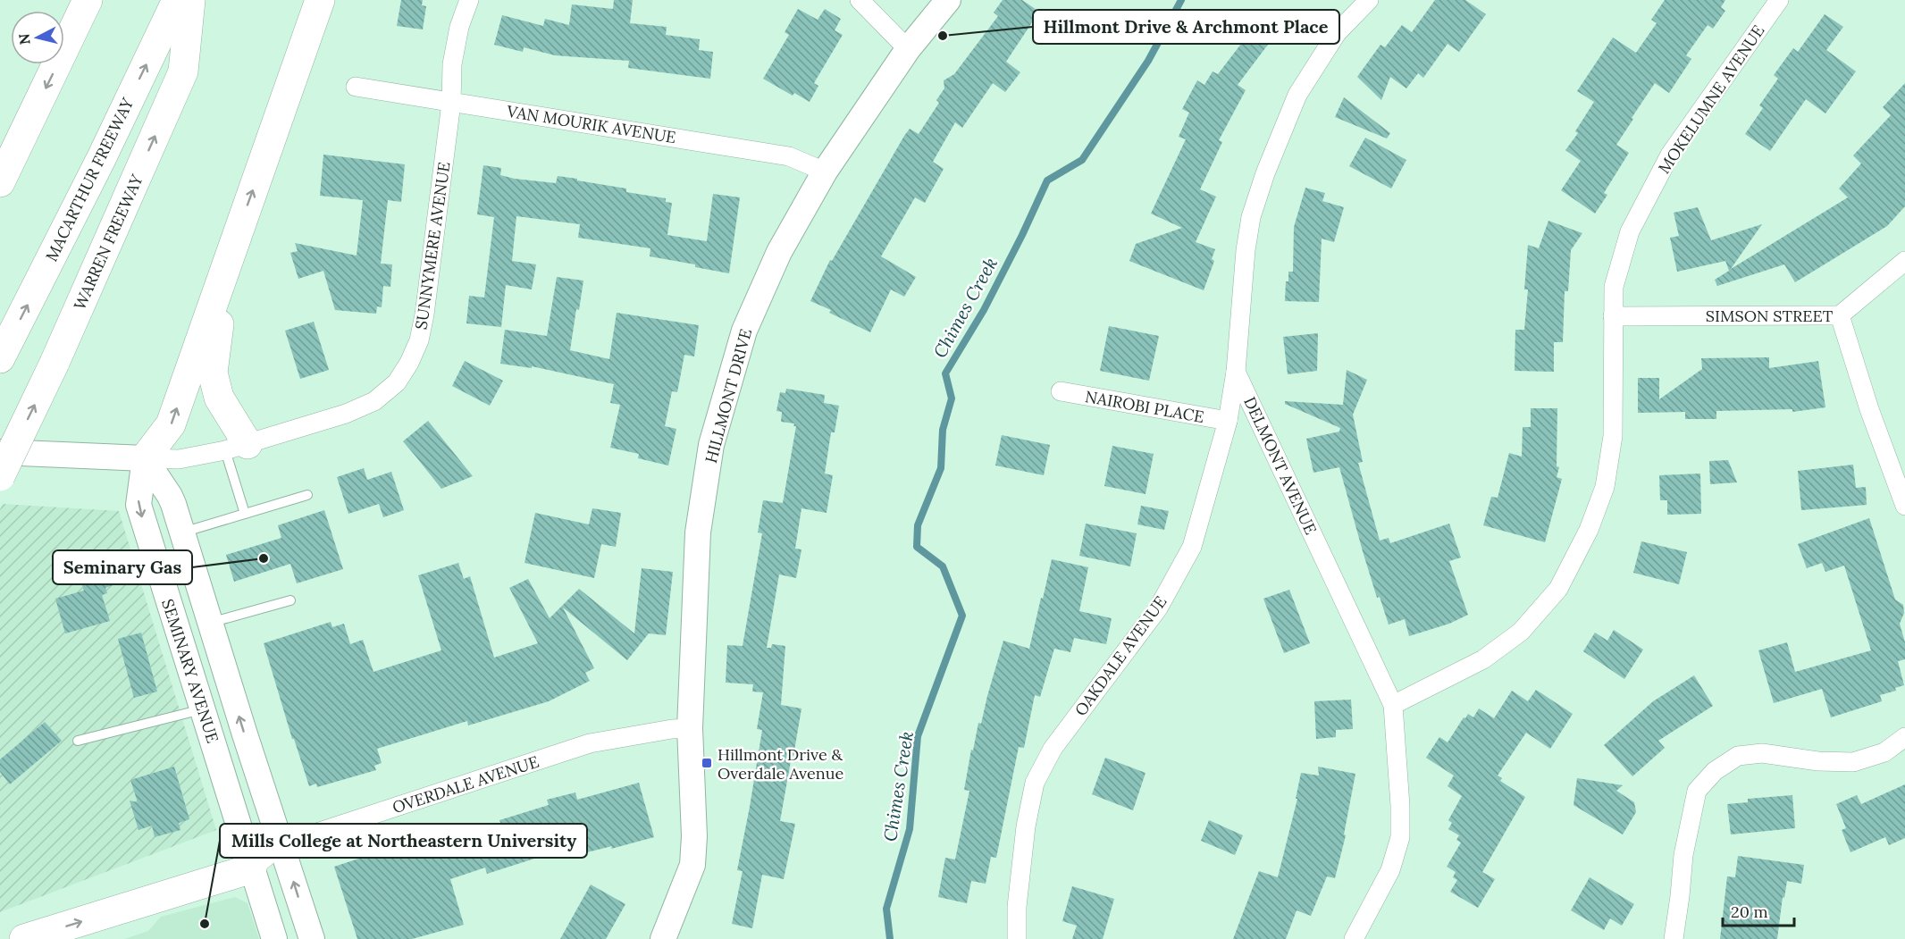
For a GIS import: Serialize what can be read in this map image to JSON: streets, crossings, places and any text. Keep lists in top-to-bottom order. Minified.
{"streets":{"highway":["MACARTHUR FREEWAY","WARREN FREEWAY"],"street":["MOKELUMNE AVENUE","VAN MOURIK AVENUE","SUNNYMERE AVENUE","SIMSON STREET","HILLMONT DRIVE","NAIROBI PLACE","DELMONT AVENUE","OAKDALE AVENUE","SEMINARY AVENUE","OVERDALE AVENUE"]},"crossings":[["MOKELUMNE AVENUE","SIMSON STREET"],["MOKELUMNE AVENUE","DELMONT AVENUE"],["VAN MOURIK AVENUE","SUNNYMERE AVENUE"],["VAN MOURIK AVENUE","HILLMONT DRIVE"],["SUNNYMERE AVENUE","SEMINARY AVENUE"],["HILLMONT DRIVE","OVERDALE AVENUE"],["NAIROBI PLACE","OAKDALE AVENUE"],["DELMONT AVENUE","OAKDALE AVENUE"],["SEMINARY AVENUE","OVERDALE AVENUE"]],"water":["Chimes Creek"],"places":{"other":["Hillmont Drive & Archmont Place","Seminary Gas","Mills College at Northeastern University"],"transit":["Hillmont Drive & Overdale Avenue"]},"scale_bar":"20 m","north":"left"}
